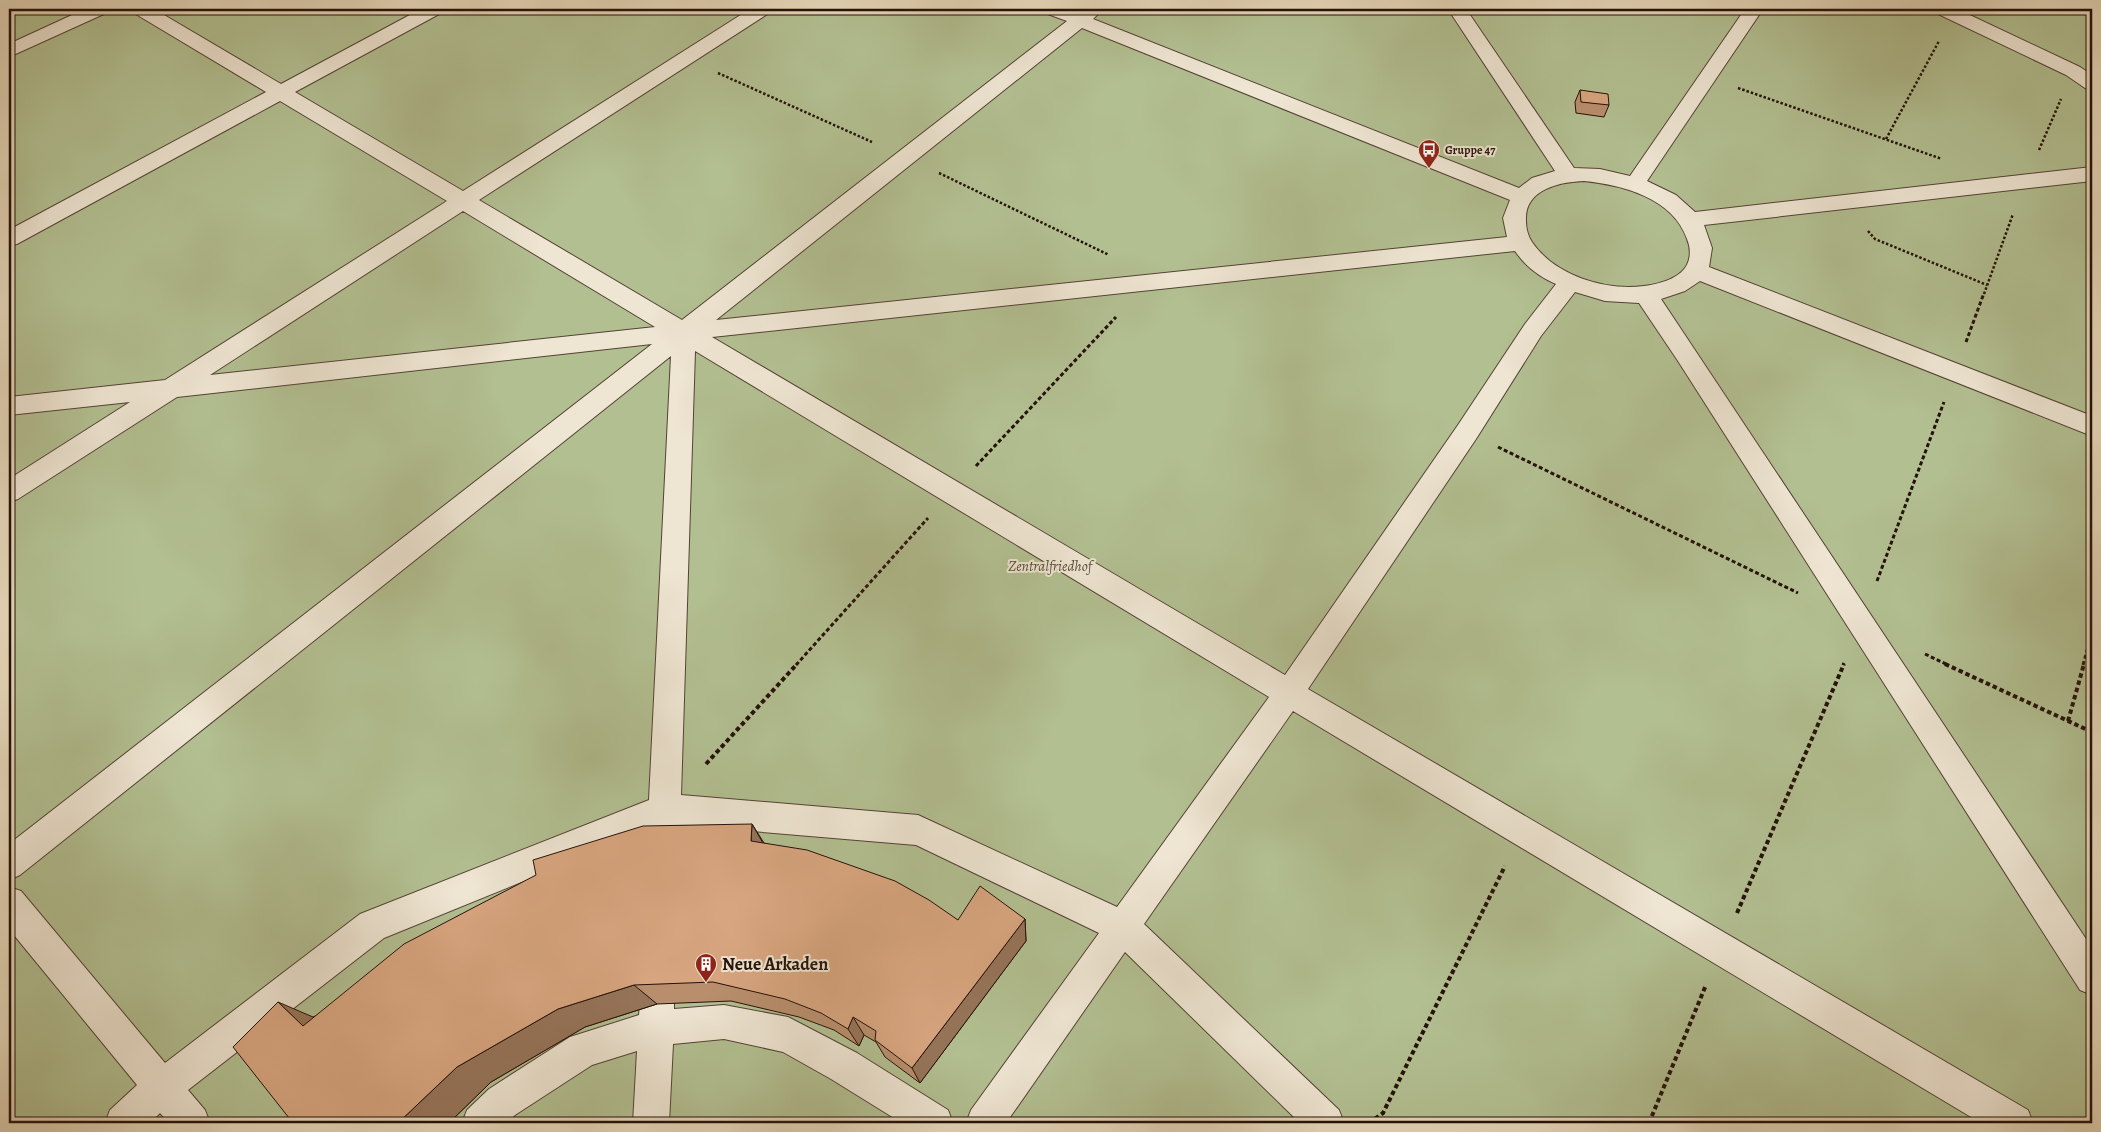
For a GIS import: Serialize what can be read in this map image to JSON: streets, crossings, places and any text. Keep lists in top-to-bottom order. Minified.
{"parks":["Zentralfriedhof"],"places":{"bus stop":["Gruppe 47"],"building":["Neue Arkaden"]}}
